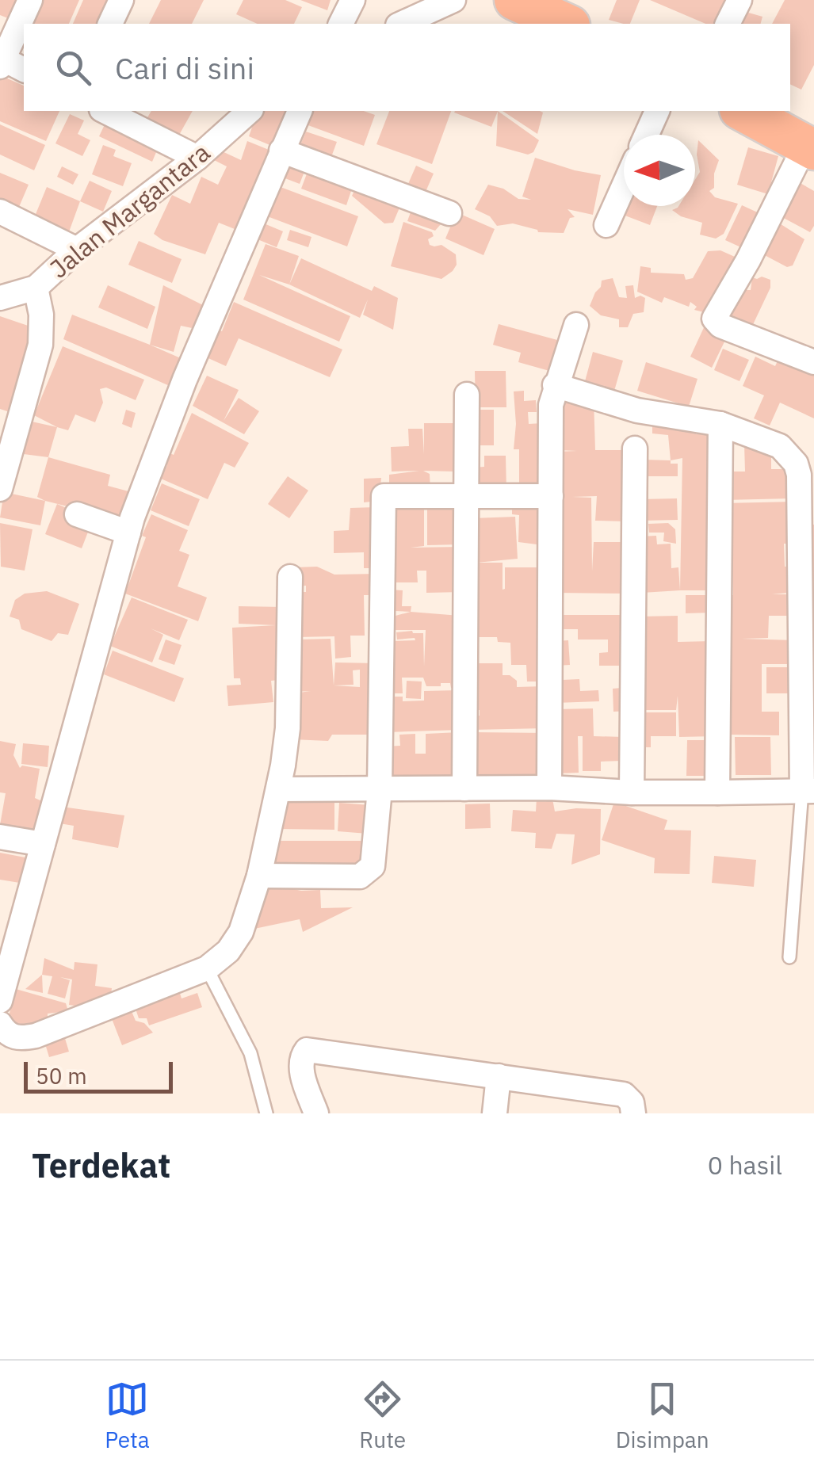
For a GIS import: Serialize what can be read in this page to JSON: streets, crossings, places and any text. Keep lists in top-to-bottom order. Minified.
{"streets":{"street":["Jalan Margantara"]},"scale_bar":"50 m","north":"left","page":{"search":"Cari di sini","scale":"50 m","heading":["Terdekat","0 hasil"],"nav":["Peta","Rute","Disimpan"]}}
